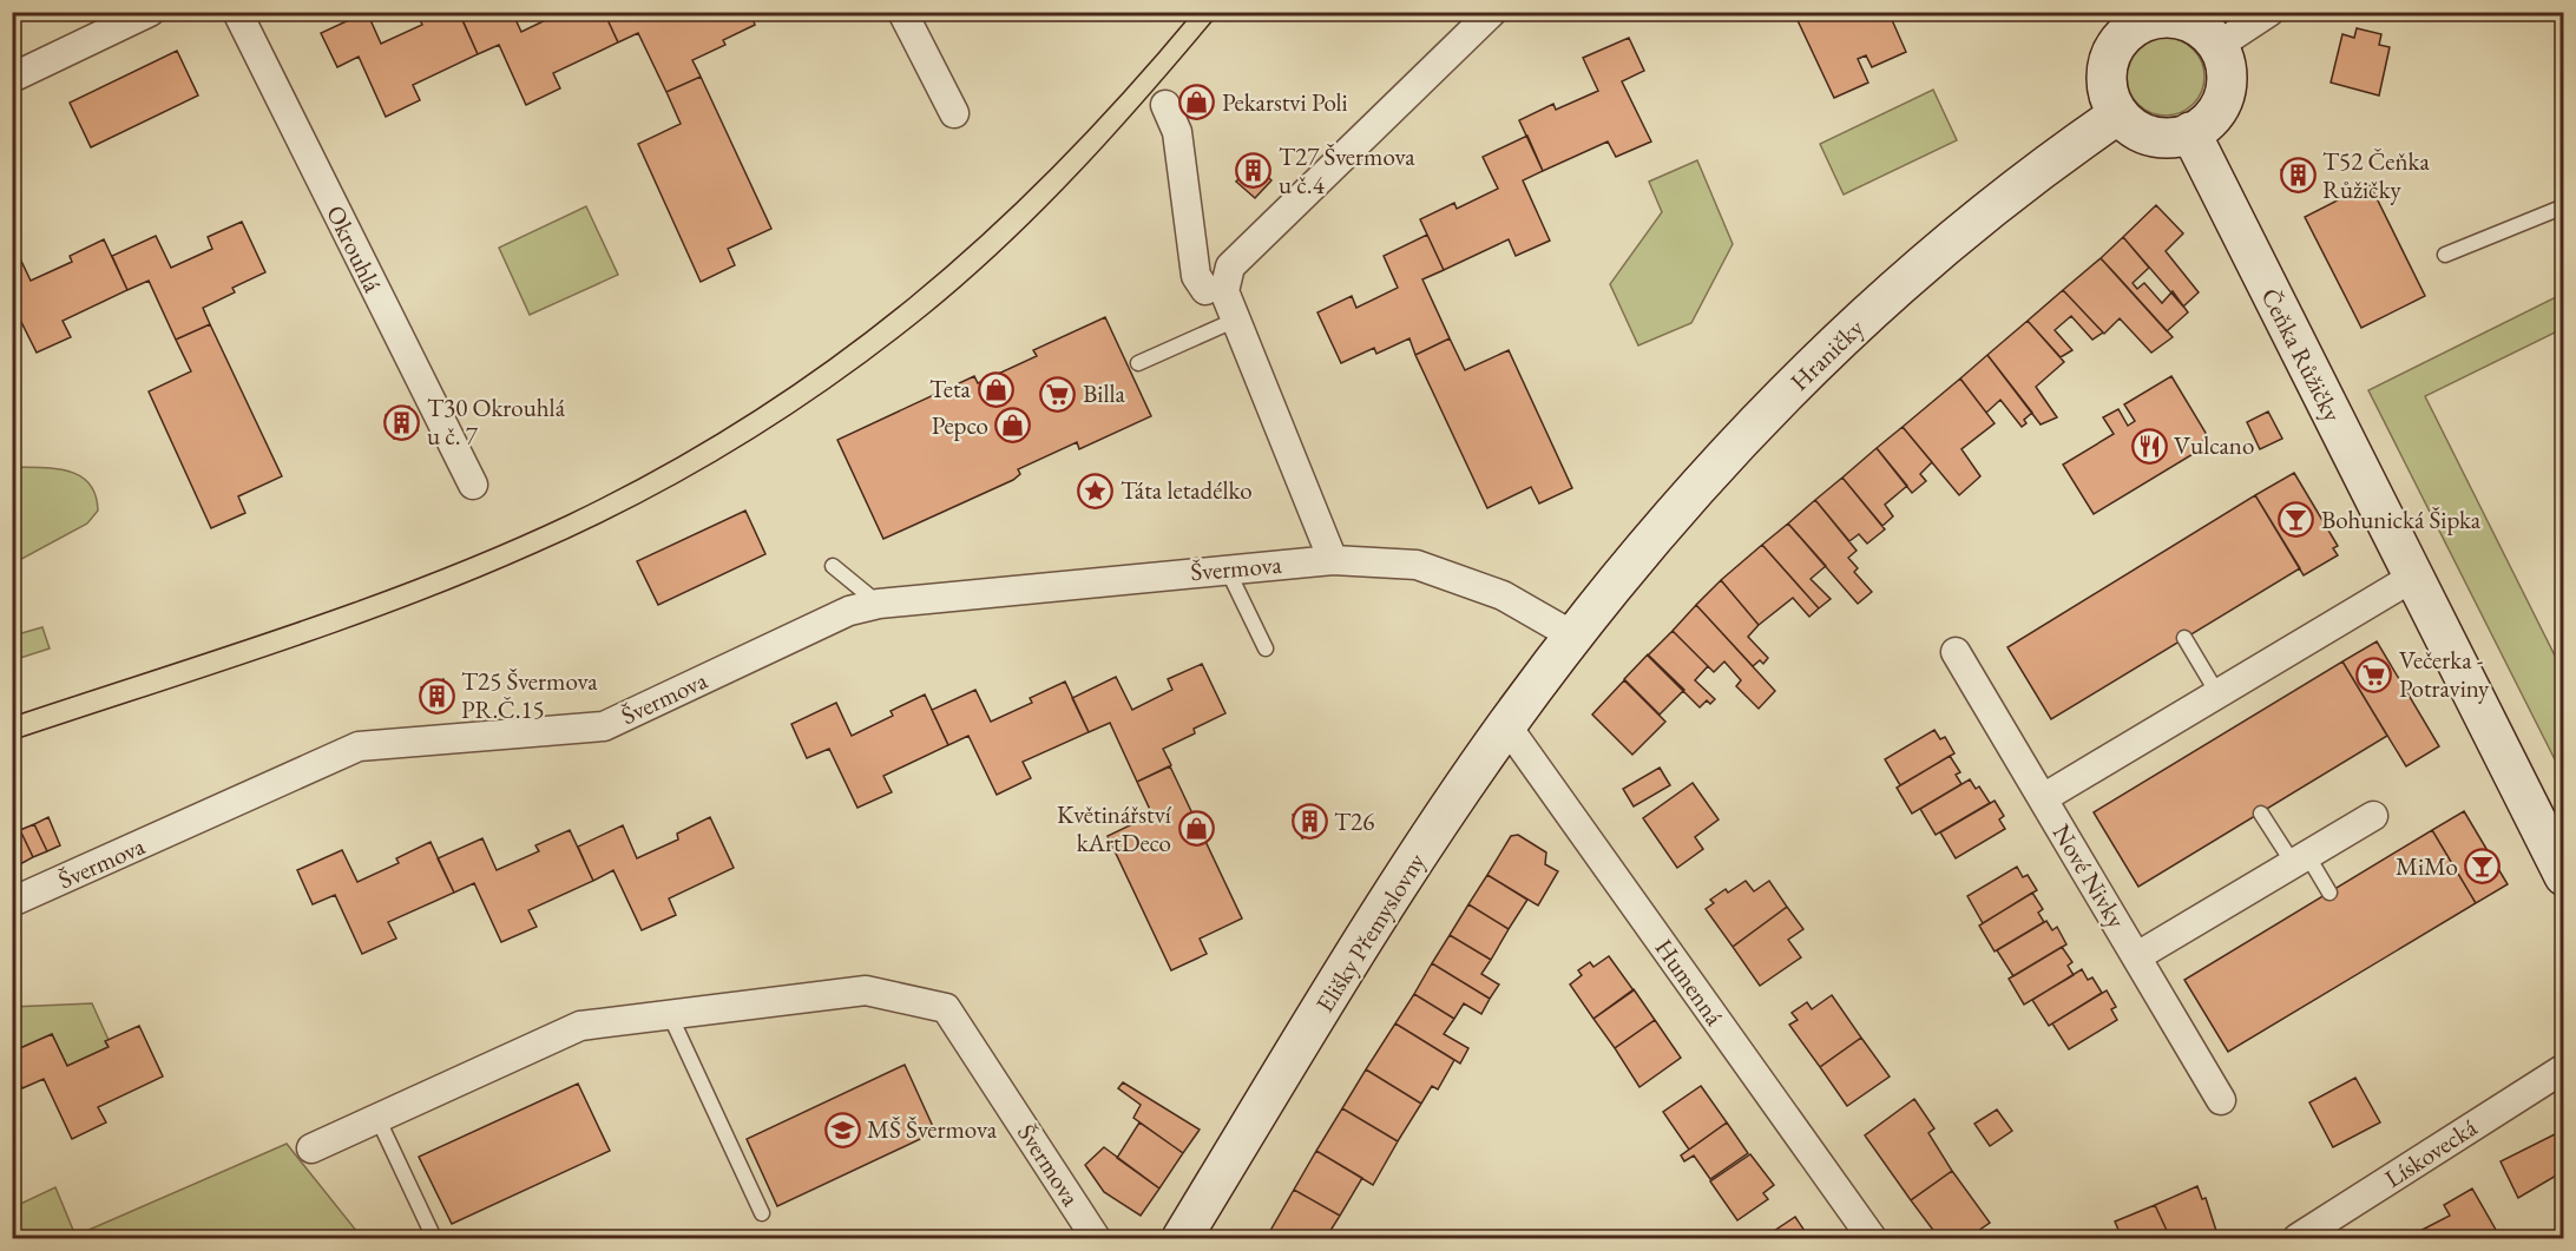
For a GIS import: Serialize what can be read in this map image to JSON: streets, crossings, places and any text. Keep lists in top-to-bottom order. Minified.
{"streets":{"street":["Okrouhlá","Hraničky","Čeňka Růžičky","Švermova","Nové Nivky","Elišky Přemyslovny","Humenná","Lískovecká"]},"crossings":[["Hraničky","Čeňka Růžičky"],["Hraničky","Švermova"],["Hraničky","Elišky Přemyslovny"],["Švermova","Elišky Přemyslovny"],["Elišky Přemyslovny","Humenná"]],"places":{"shop":["Pekarstvi Poli","Teta","Pepco","Květinářství kArtDeco"],"building":["T27 Švermova u č.4","T52 Čeňka Růžičky","T30 Okrouhlá u č. 7","T25 Švermova PR.Č.15","T26"],"supermarket":["Billa","Večerka - Potraviny"],"restaurant":["Vulcano"],"place":["Táta letadélko"],"bar":["Bohunická Šipka","MiMo"],"school or university":["MŠ Švermova"]}}
